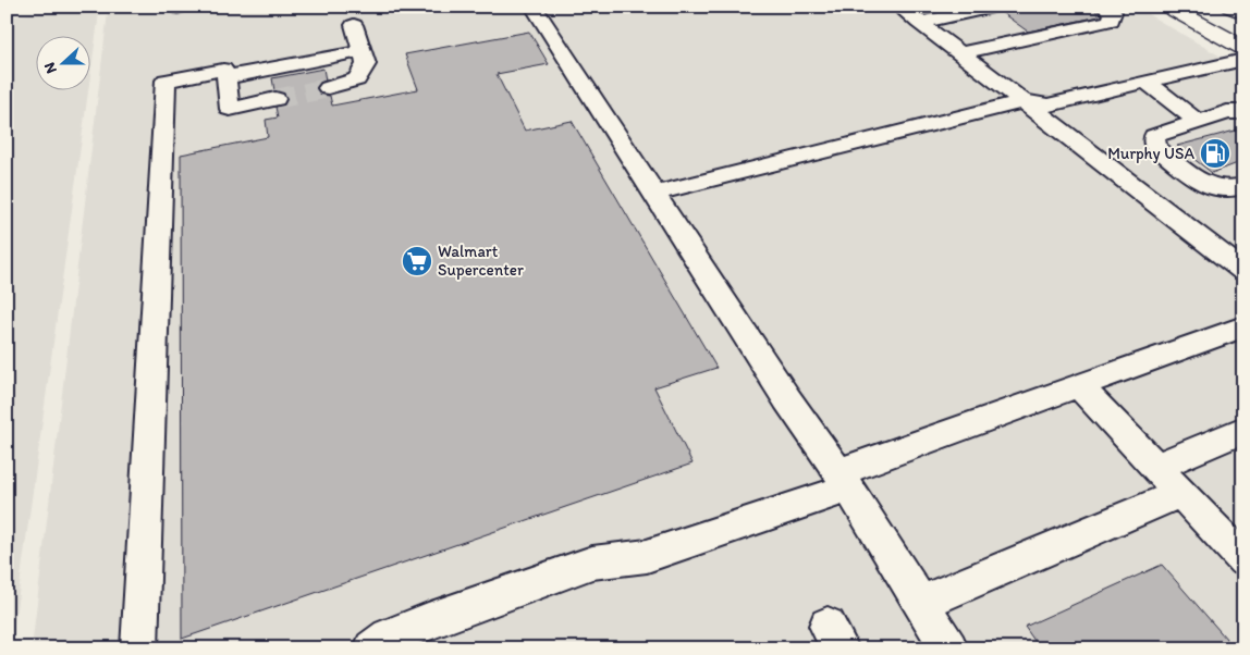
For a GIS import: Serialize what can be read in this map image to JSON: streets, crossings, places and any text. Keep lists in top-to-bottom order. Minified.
{"places":{"fuel station":["Murphy USA"],"supermarket":["Walmart Supercenter"]},"north":"left"}
